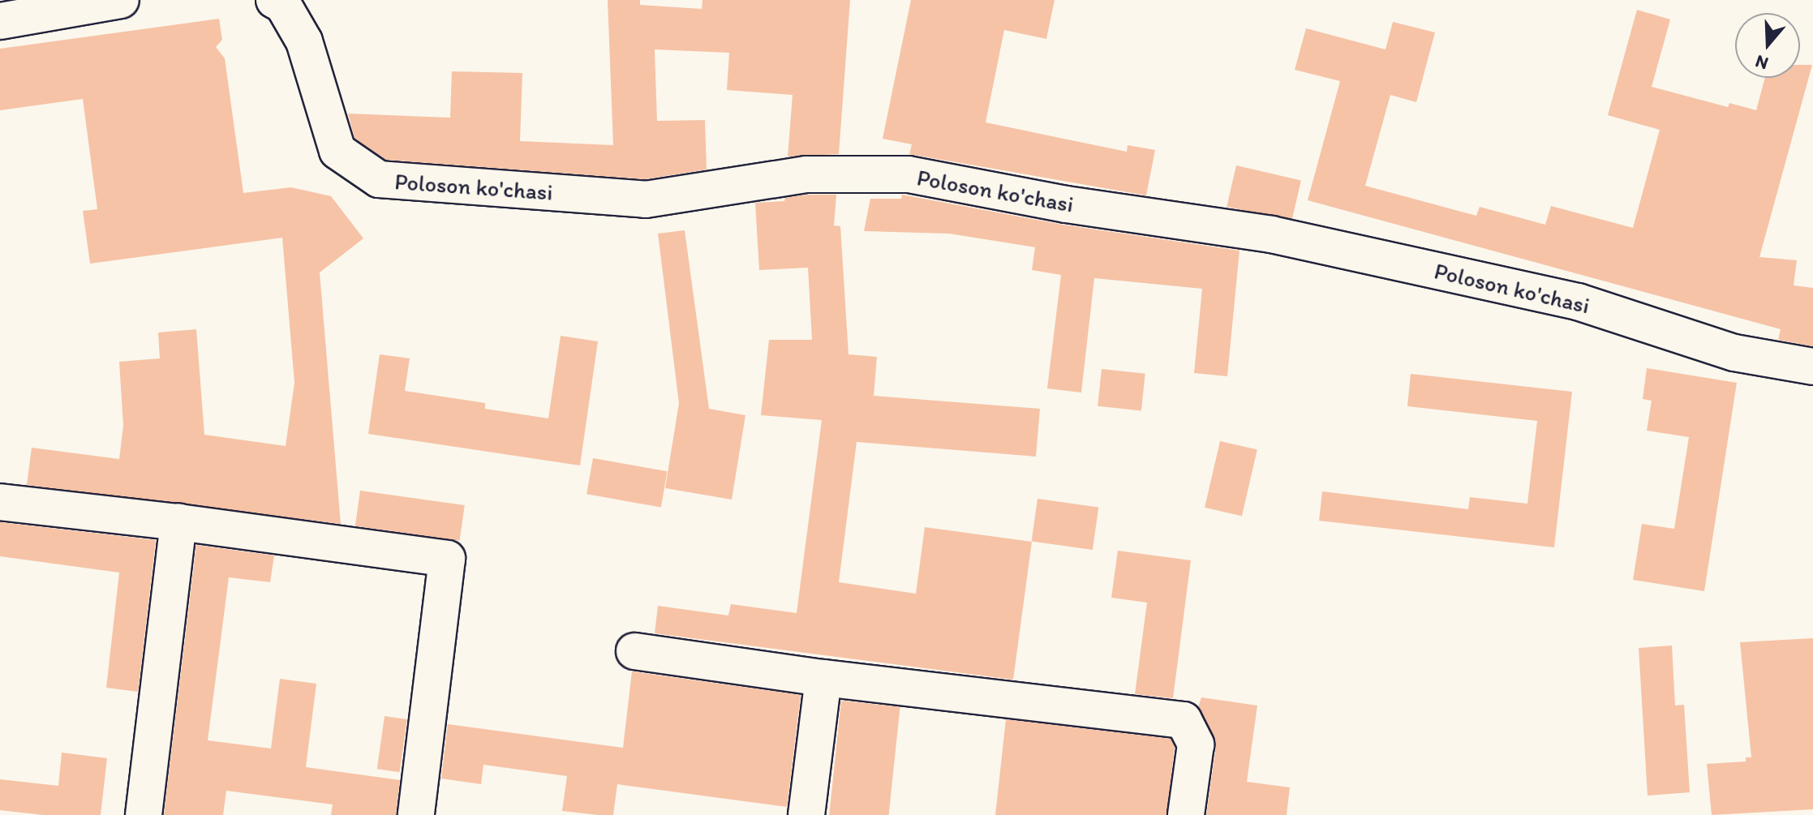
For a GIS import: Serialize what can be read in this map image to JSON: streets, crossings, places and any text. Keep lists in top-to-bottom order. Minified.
{"streets":{"street":["Poloson ko'chasi"]},"north":"bottom"}
